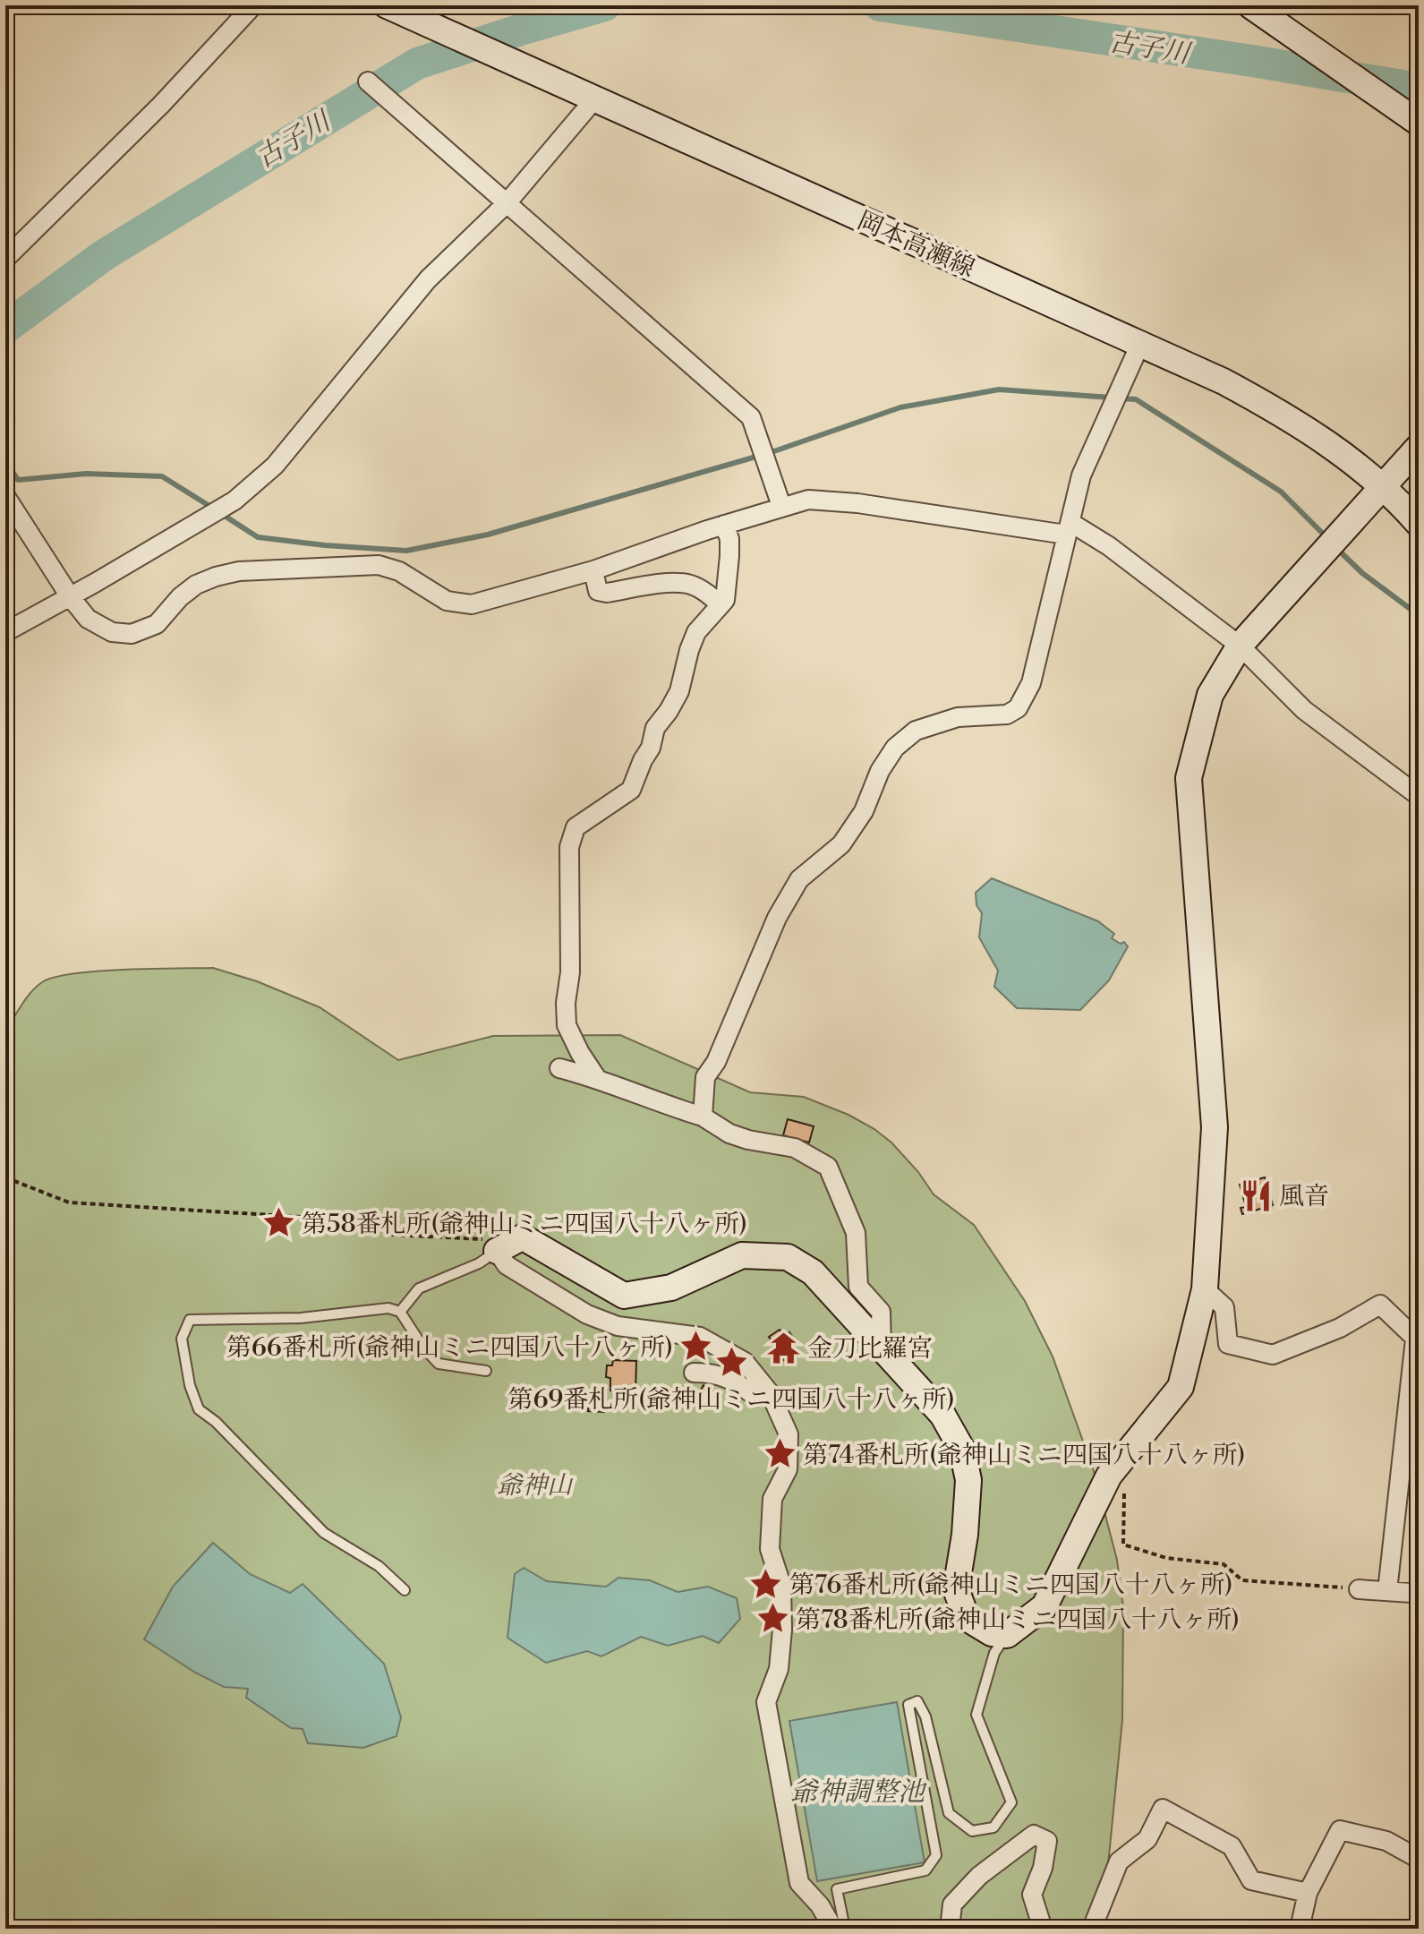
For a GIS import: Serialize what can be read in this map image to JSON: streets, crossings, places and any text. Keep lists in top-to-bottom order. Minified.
{"streets":{"street":["岡本高瀬線"]},"water":["古子川","爺神調整池"],"parks":["爺神山"],"places":{"restaurant":["風音"],"place":["第58番札所(爺神山ミニ四国八十八ヶ所)","第66番札所(爺神山ミニ四国八十八ヶ所)","第69番札所(爺神山ミニ四国八十八ヶ所)","第74番札所(爺神山ミニ四国八十八ヶ所)","第76番札所(爺神山ミニ四国八十八ヶ所)","第78番札所(爺神山ミニ四国八十八ヶ所)"],"temple":["金刀比羅宮"]}}
